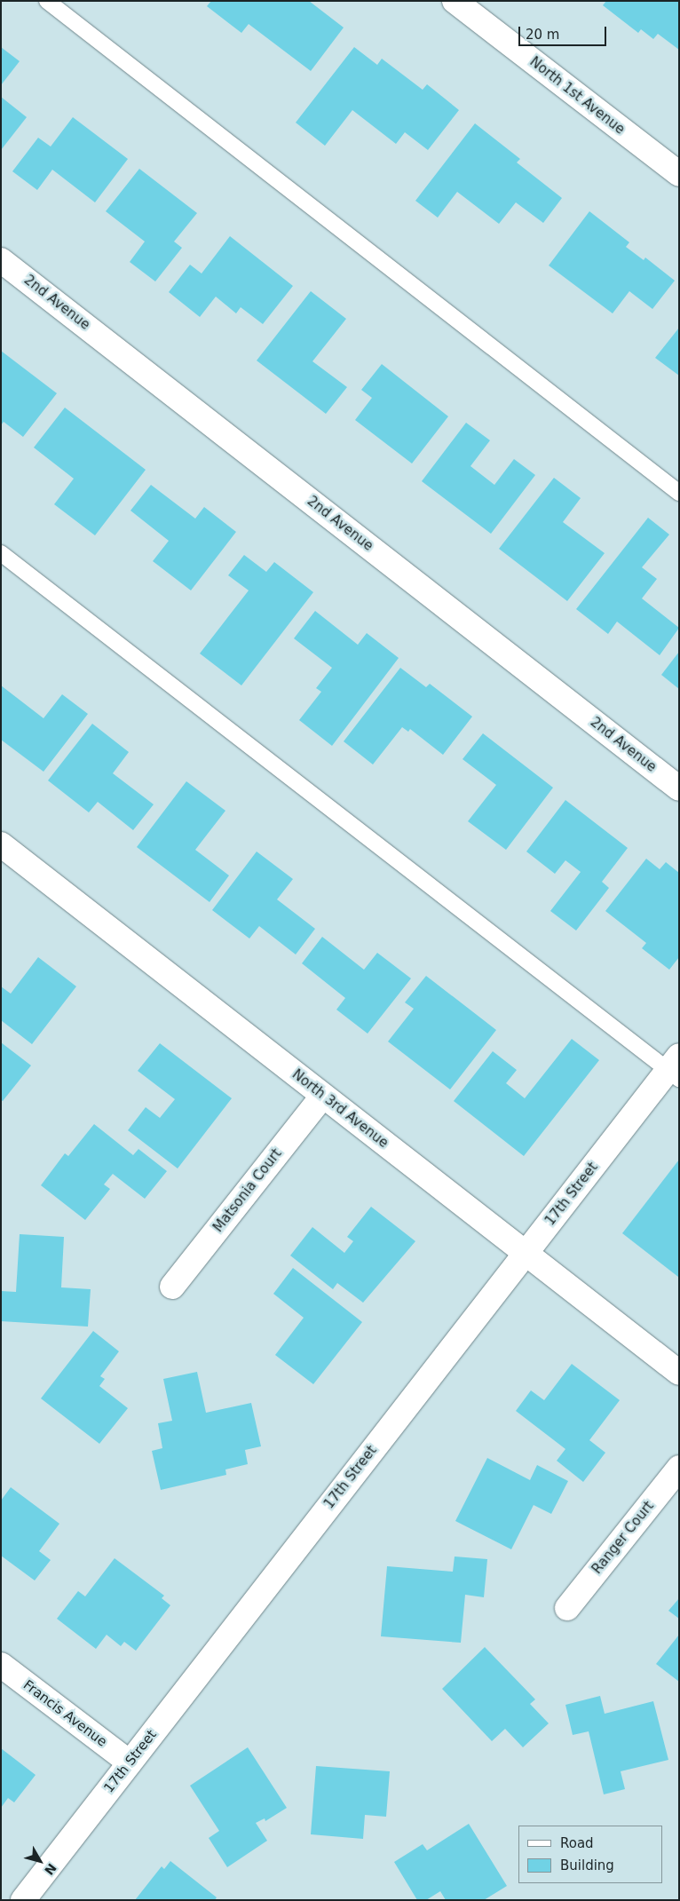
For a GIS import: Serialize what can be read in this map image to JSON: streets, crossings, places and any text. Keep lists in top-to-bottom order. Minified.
{"streets":{"street":["North 1st Avenue","2nd Avenue","North 3rd Avenue","Matsonia Court","17th Street","Ranger Court","Francis Avenue"]},"crossings":[["North 3rd Avenue","Matsonia Court"],["North 3rd Avenue","17th Street"],["17th Street","Francis Avenue"]],"legend":["Road","Building"],"scale_bar":"20 m","north":"bottom right"}
